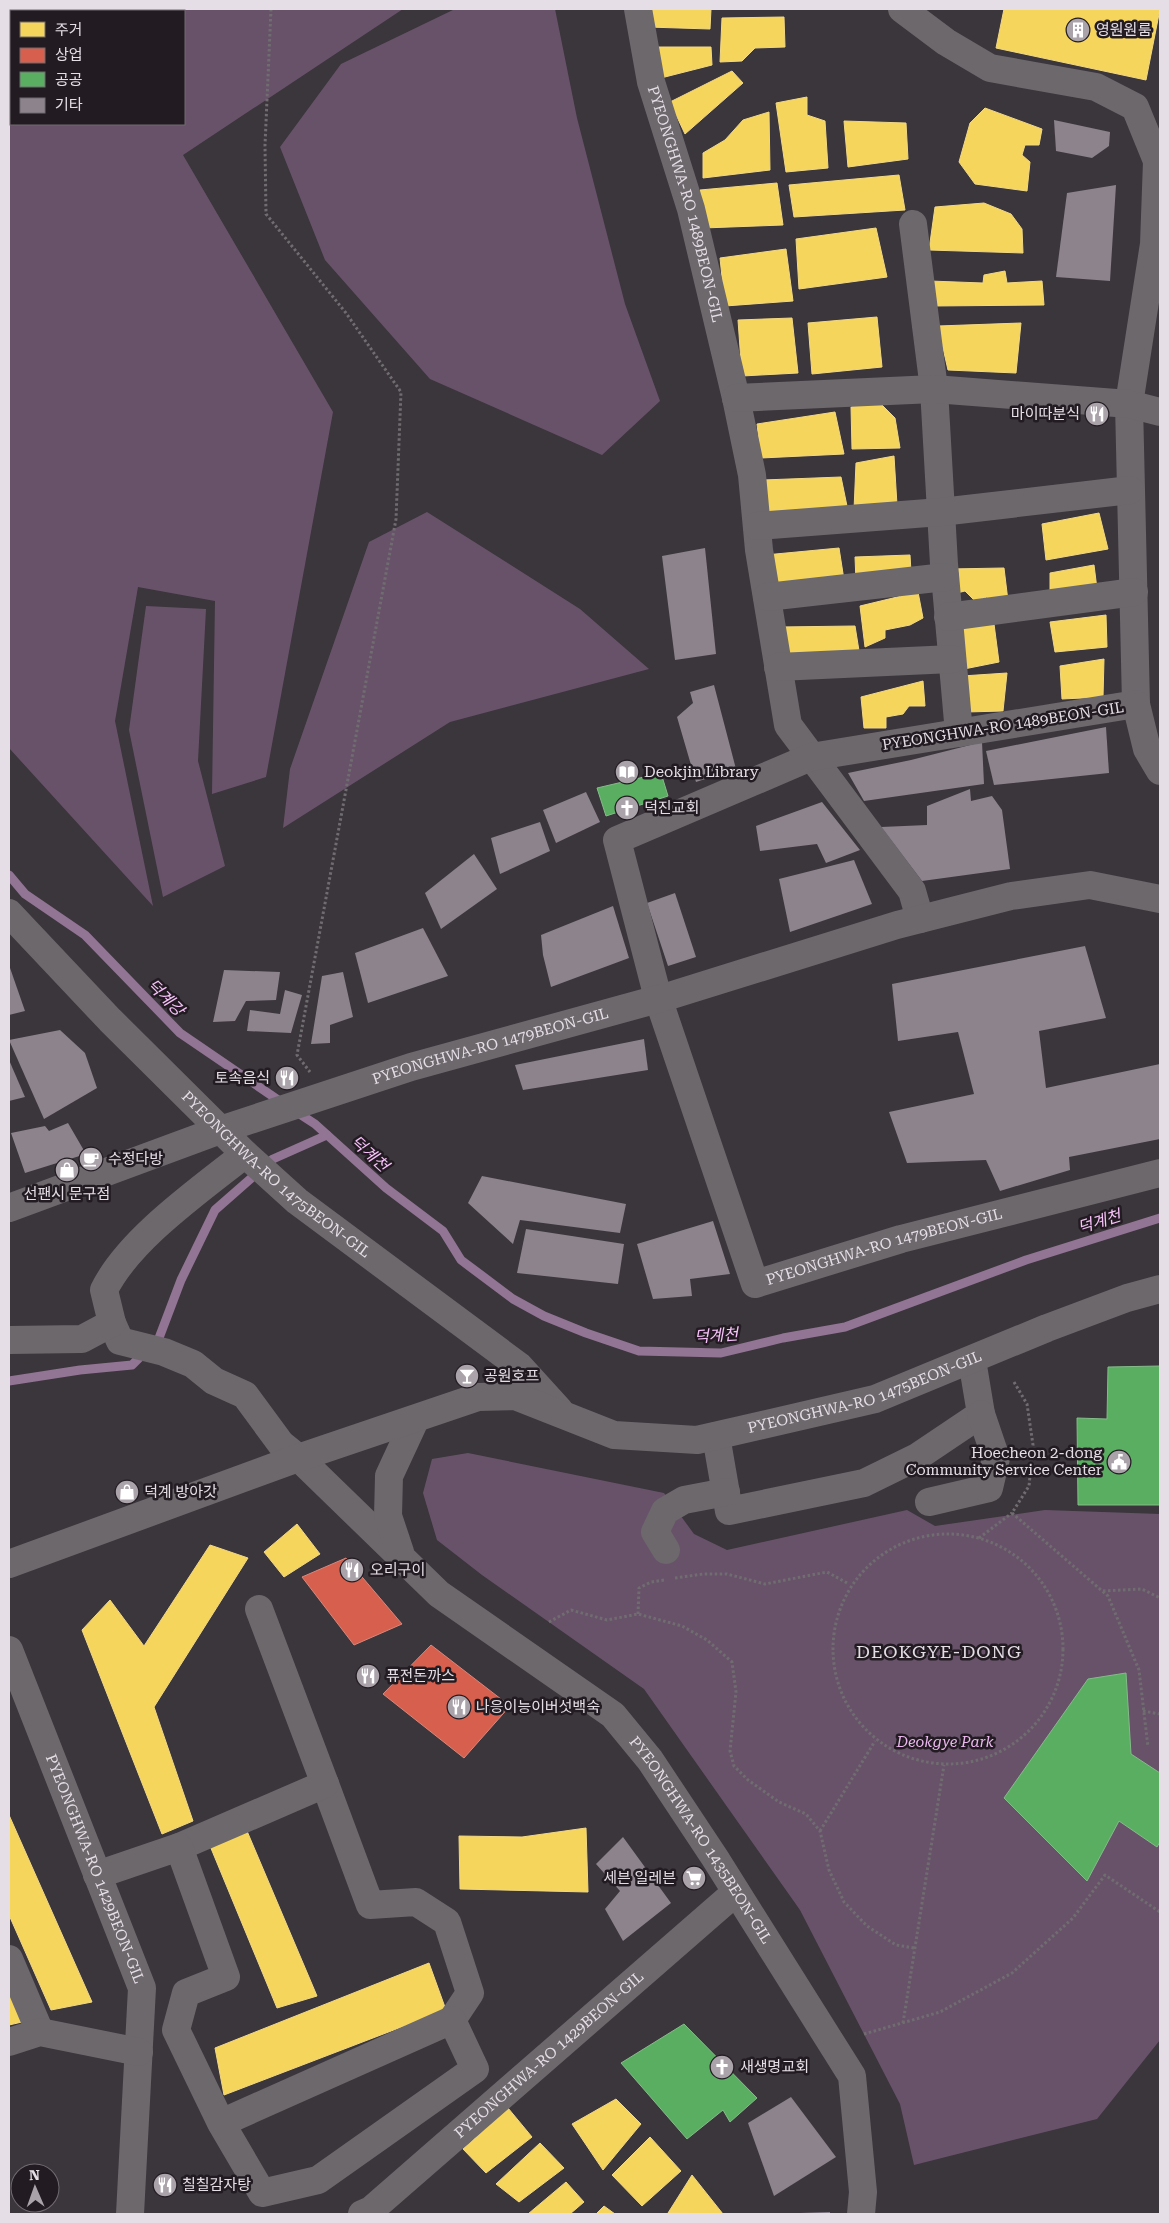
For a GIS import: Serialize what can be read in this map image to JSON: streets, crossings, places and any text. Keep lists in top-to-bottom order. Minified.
{"streets":{"street":["PYEONGHWA-RO 1489BEON-GIL","PYEONGHWA-RO 1479BEON-GIL","PYEONGHWA-RO 1475BEON-GIL","PYEONGHWA-RO 1435BEON-GIL","PYEONGHWA-RO 1429BEON-GIL"]},"crossings":[["PYEONGHWA-RO 1489BEON-GIL","PYEONGHWA-RO 1479BEON-GIL"],["PYEONGHWA-RO 1479BEON-GIL","PYEONGHWA-RO 1475BEON-GIL"],["PYEONGHWA-RO 1475BEON-GIL","PYEONGHWA-RO 1435BEON-GIL"],["PYEONGHWA-RO 1435BEON-GIL","PYEONGHWA-RO 1429BEON-GIL"]],"districts":["DEOKGYE-DONG"],"water":["덕계강","덕계천"],"parks":["Deokgye Park"],"places":{"building":["영원원룸"],"restaurant":["마이따분식","토속음식","오리구이","퓨전돈까스","나응이능이버섯백숙","칠칠감자탕"],"library":["Deokjin Library"],"church":["덕진교회","새생명교회"],"cafe":["수정다방"],"shop":["선팬시 문구점","덕계 방아갓"],"bar":["공원호프"],"public building":["Hoecheon 2-dong Community Service Center"],"supermarket":["세븐 일레븐"]},"legend":["주거","상업","공공","기타"],"north":"top"}
